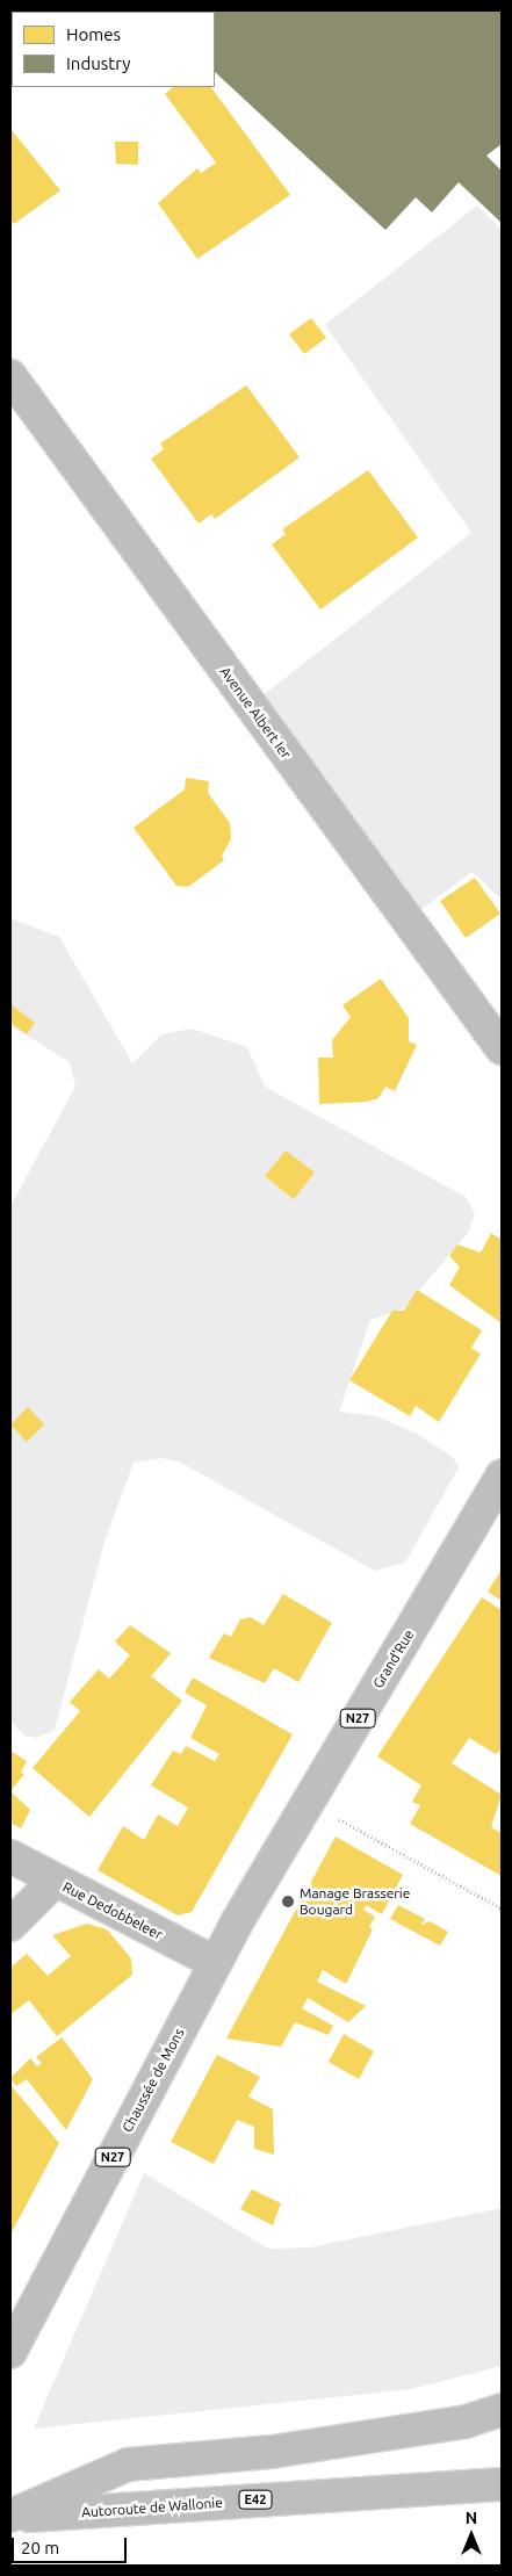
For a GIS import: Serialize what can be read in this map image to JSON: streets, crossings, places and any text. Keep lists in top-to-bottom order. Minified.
{"streets":{"main road":["Avenue Albert Ier","Grand'Rue","N27","Rue Dedobbeleer","Chaussée de Mons","E42","Autoroute de Wallonie"]},"crossings":[["Grand'Rue","Rue Dedobbeleer"],["Grand'Rue","Chaussée de Mons"],["Rue Dedobbeleer","Chaussée de Mons"]],"places":["Manage Brasserie Bougard"],"legend":["Homes","Industry"],"scale_bar":"20 m","north":"top"}
